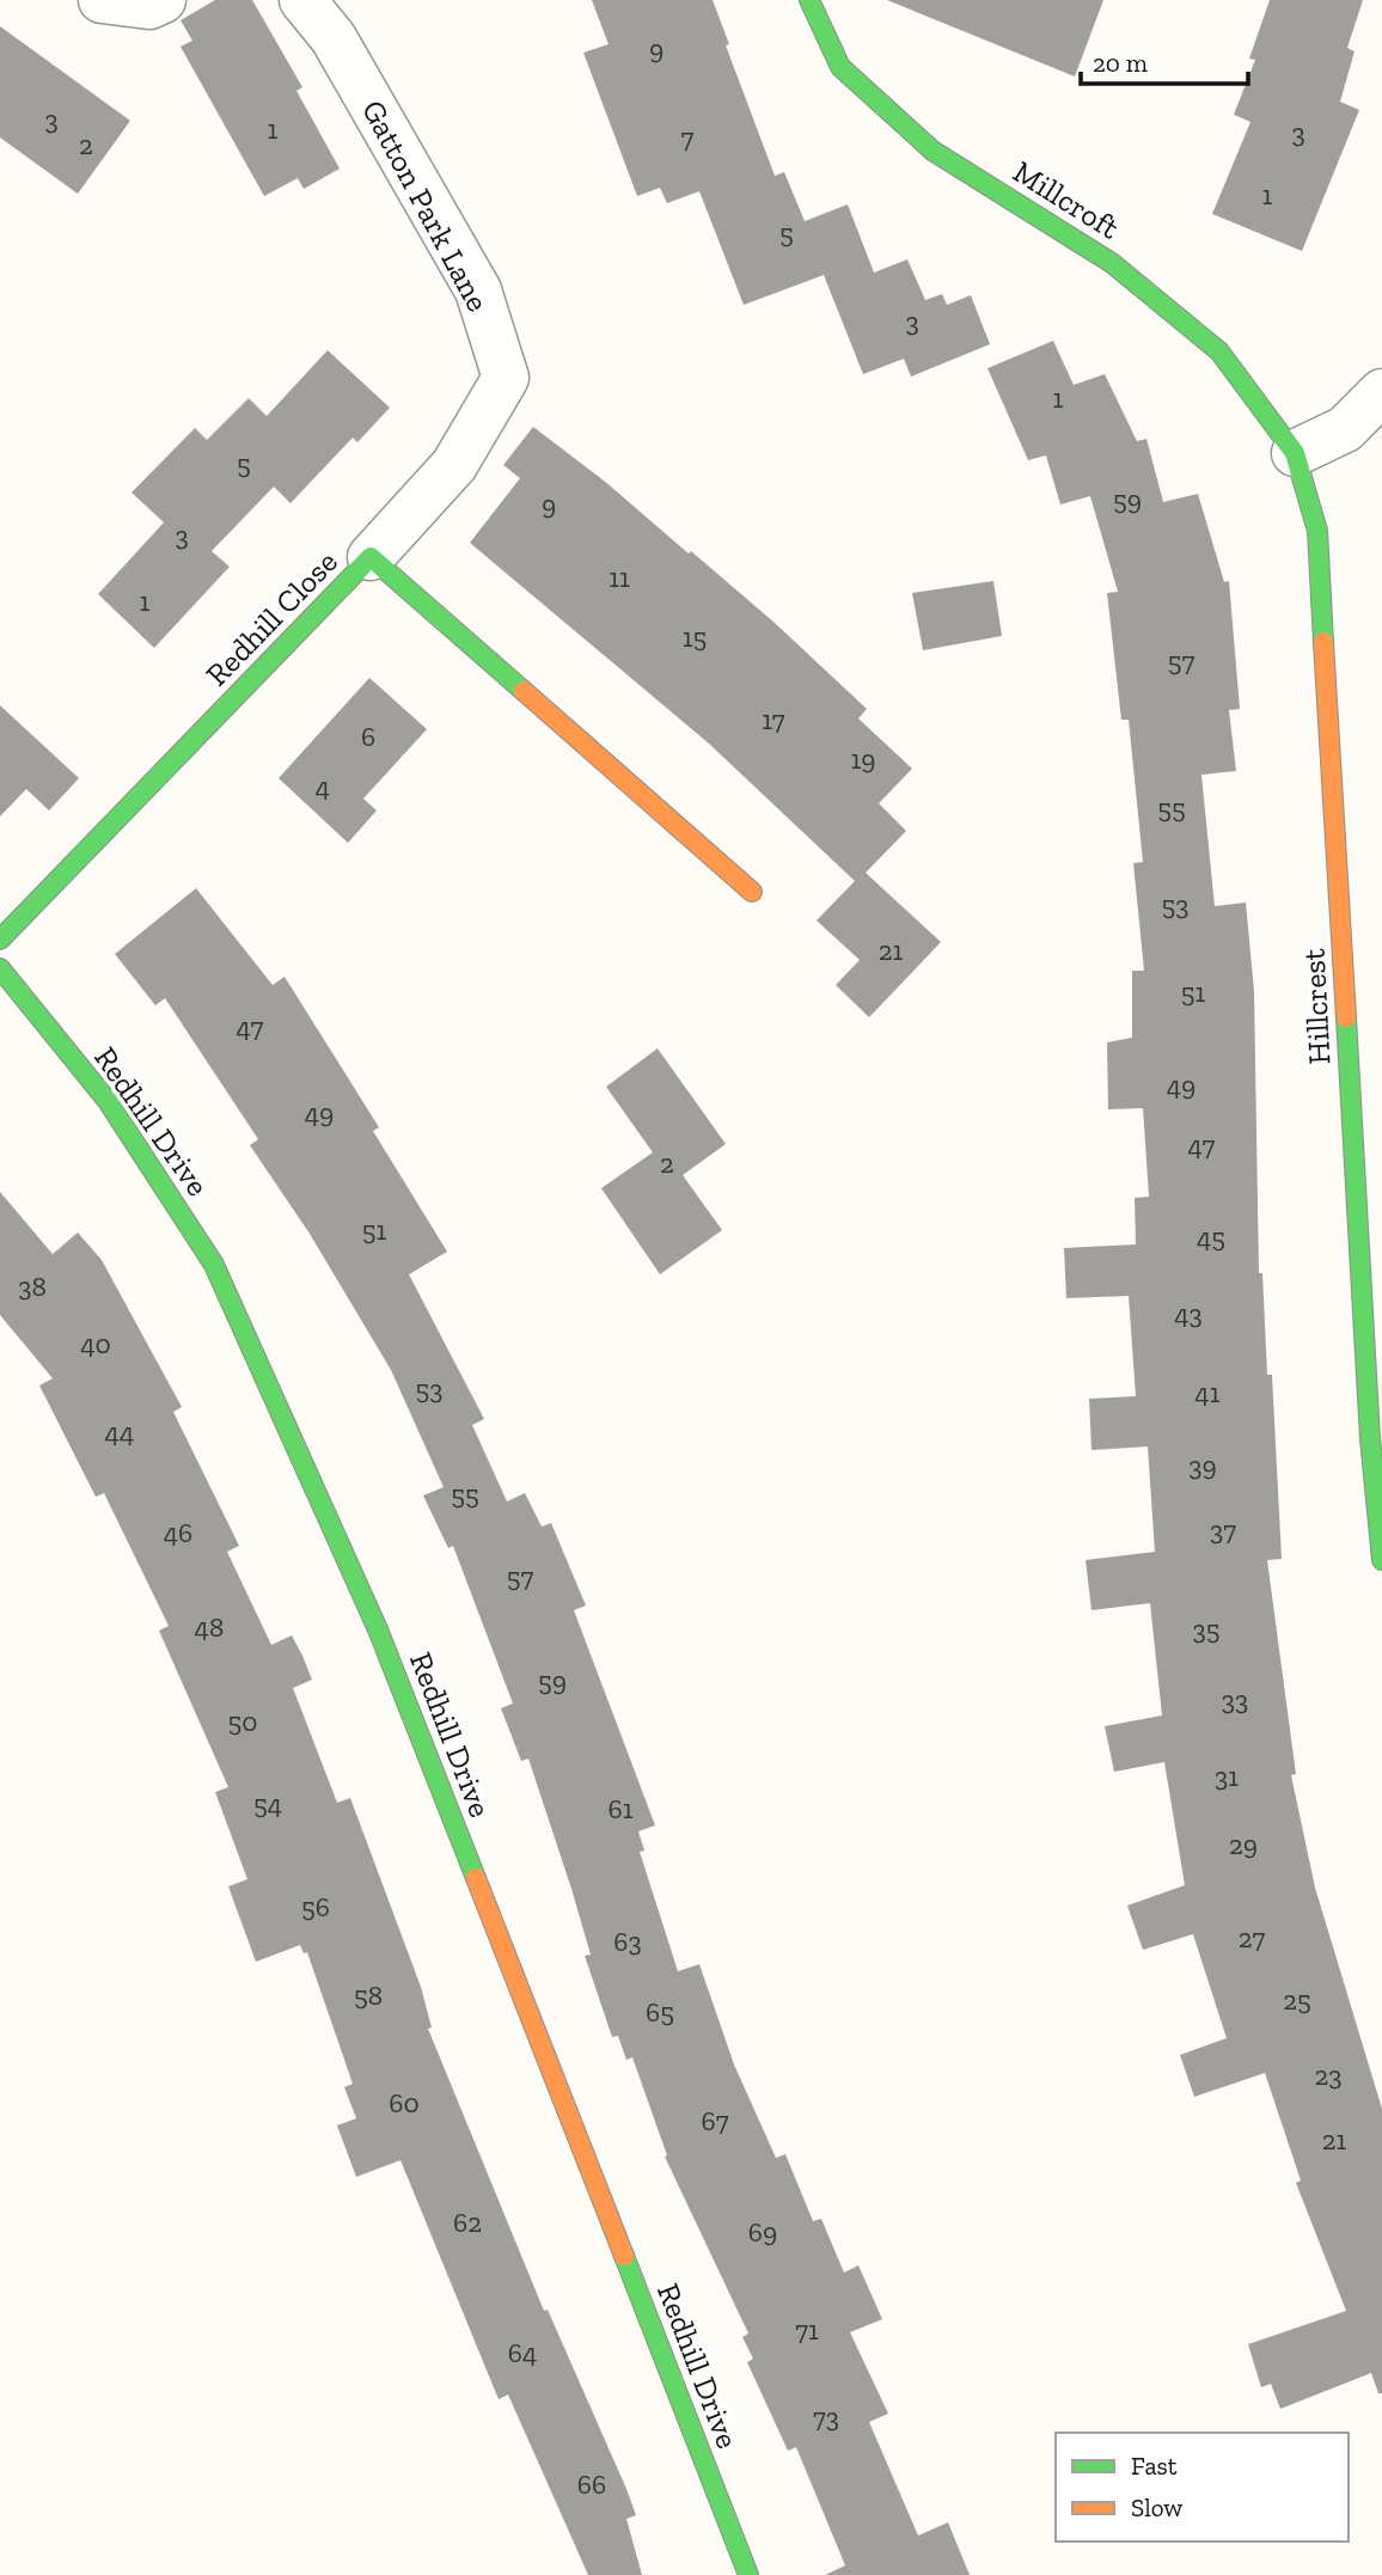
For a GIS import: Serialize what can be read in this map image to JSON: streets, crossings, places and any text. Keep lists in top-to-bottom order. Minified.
{"streets":{"street":["Millcroft","Gatton Park Lane","Redhill Close","Hillcrest","Redhill Drive"]},"crossings":[["Millcroft","Hillcrest"],["Gatton Park Lane","Redhill Close"]],"house_numbers":["9","3","1","3","7","2","1","5","3","1","5","59","9","3","11","1","15","57","17","6","19","4","55","53","21","51","47","49","49","47","2","51","45","38","43","40","53","41","44","39","55","37","46","57","48","35","59","33","50","31","54","61","29","56","27","63","58","25","65","23","60","67","21","62","69","71","64","73","66"],"legend":["Fast","Slow"],"scale_bar":"20 m"}
